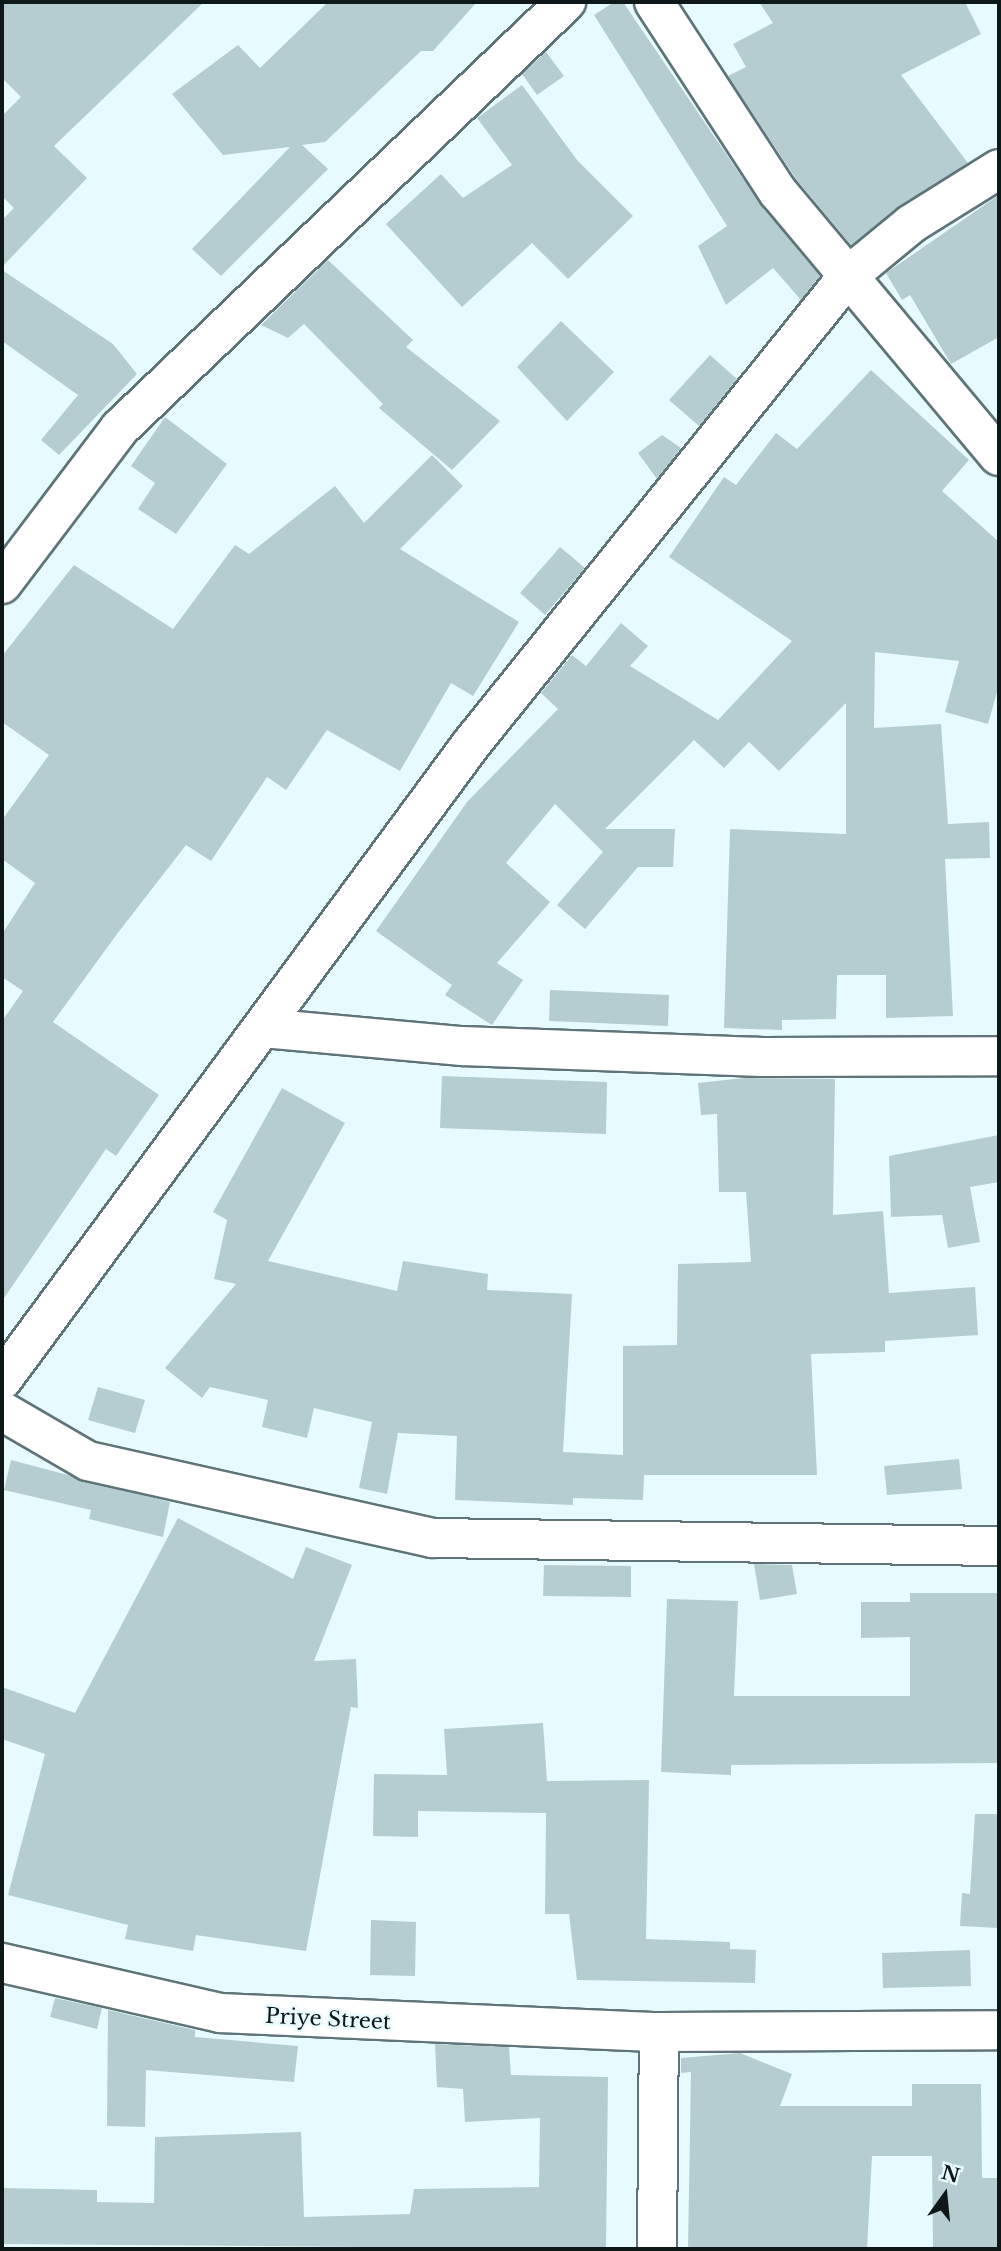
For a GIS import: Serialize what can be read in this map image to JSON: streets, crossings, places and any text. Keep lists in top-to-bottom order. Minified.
{"streets":{"street":["Priye Street"]},"north":"top"}
